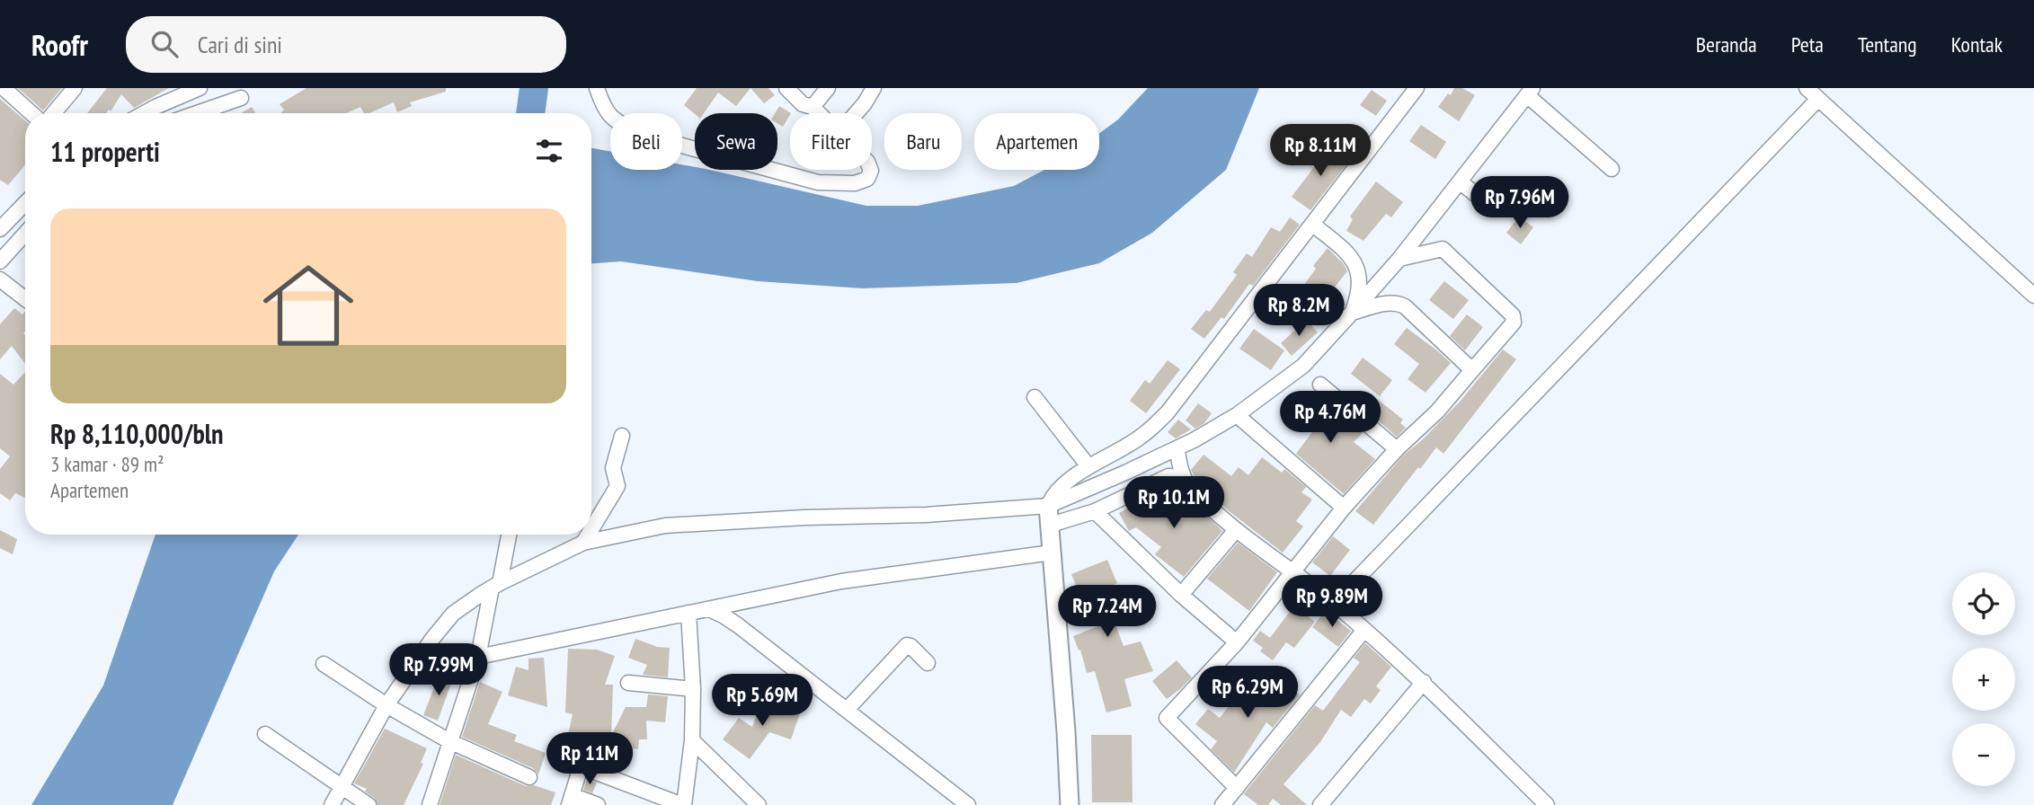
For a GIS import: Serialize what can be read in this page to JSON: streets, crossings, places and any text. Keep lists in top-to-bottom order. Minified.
{"page":{"header":"Roofr","search":"Cari di sini","nav":["Beranda","Peta","Tentang","Kontak"],"chip":["Beli","Sewa","Filter","Baru","Apartemen"],"heading":"11 properti","price":["Rp 8.11M","Rp 7.96M","Rp 8.2M","Rp 4.76M","Rp 10.1M","Rp 9.89M","Rp 7.24M","Rp 7.99M","Rp 6.29M","Rp 5.69M","Rp 11M"],"list":[{"name":"Rp 8,110,000/bln","note":"3 kamar · 89 m² · Apartemen"}],"map_buttons":["+","−"]}}
